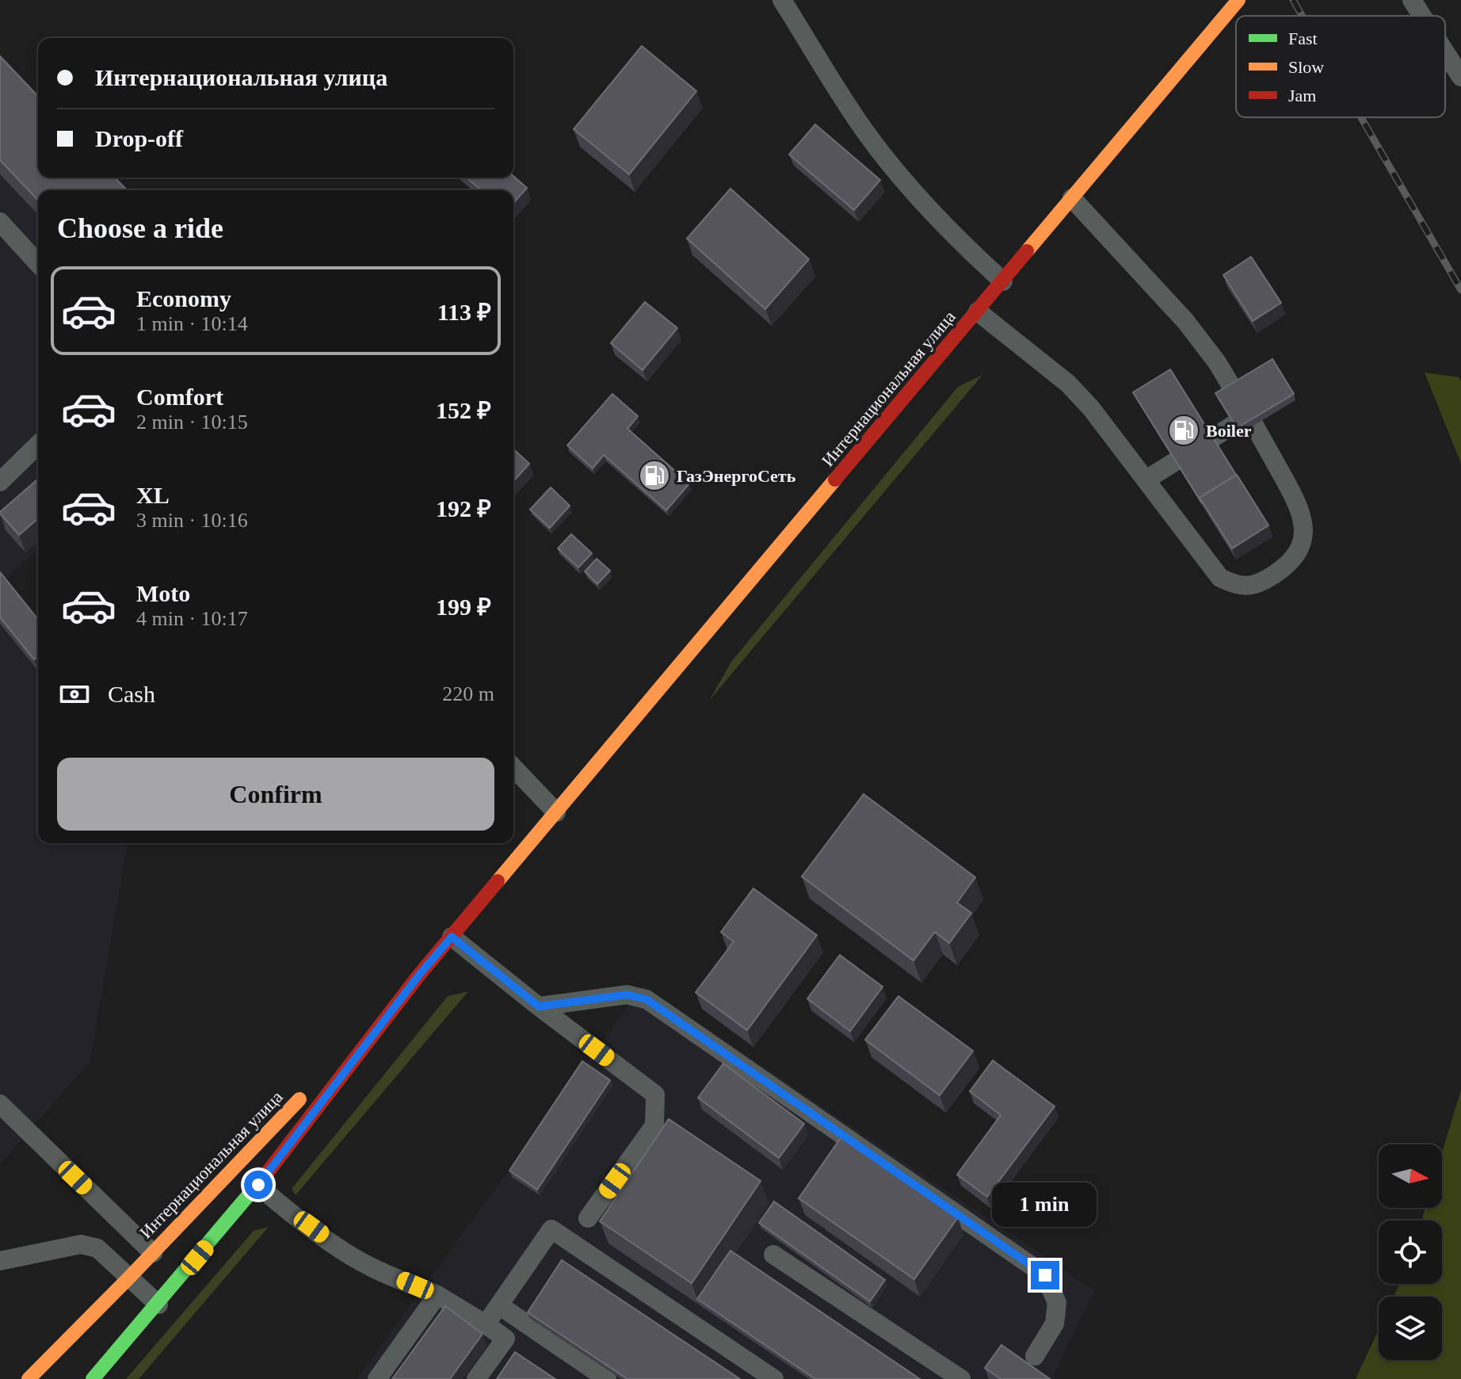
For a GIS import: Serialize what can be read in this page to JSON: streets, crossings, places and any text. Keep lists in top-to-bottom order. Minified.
{"streets":{"main road":["Интернациональная улица"]},"places":{"fuel station":["Boiler","ГазЭнергоСеть"]},"legend":["Fast","Slow","Jam"],"north":"right","page":{"banner":["Интернациональная улица","Drop-off"],"heading":"Choose a ride","list":[{"name":"Economy","note":"1 min · 10:14","value":"113 ₽"},{"name":"Comfort","note":"2 min · 10:15","value":"152 ₽"},{"name":"XL","note":"3 min · 10:16","value":"192 ₽"},{"name":"Moto","note":"4 min · 10:17","value":"199 ₽"}],"pay":["Cash","220 m"],"buttons":"Confirm","bubble":"1 min"}}
